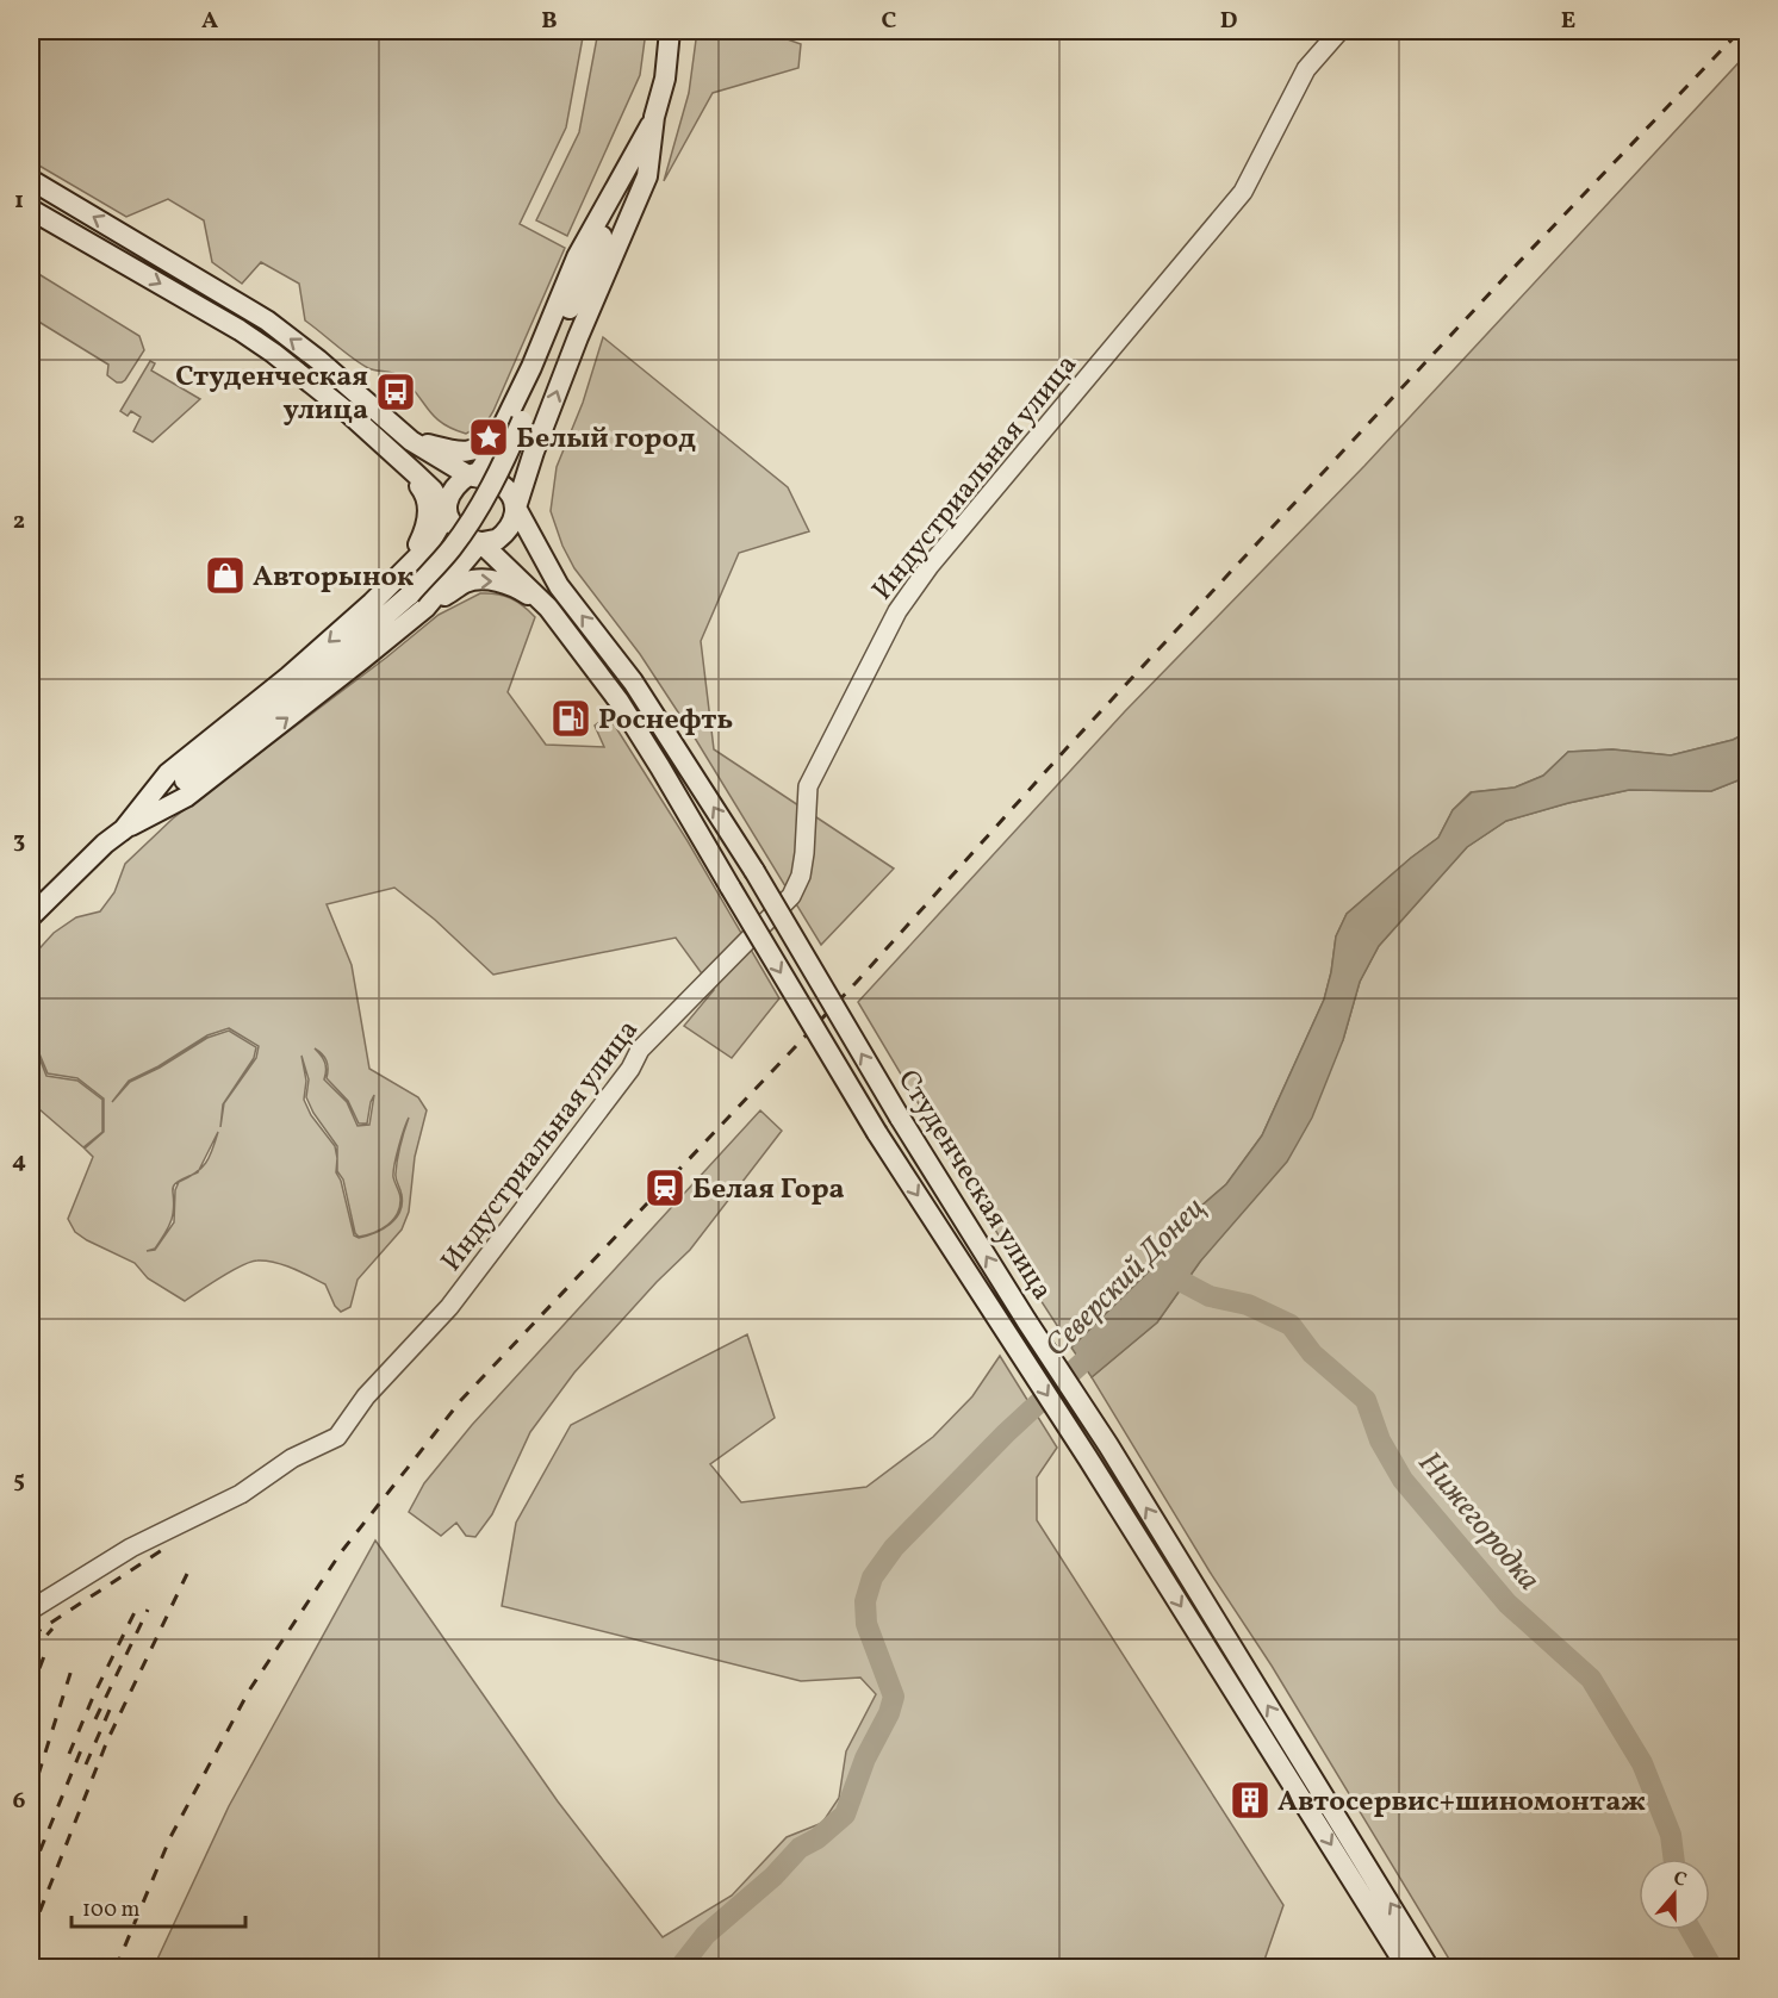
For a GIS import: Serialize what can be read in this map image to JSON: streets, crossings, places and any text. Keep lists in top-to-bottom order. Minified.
{"streets":{"main road":["Студенческая улица"],"street":["Индустриальная улица"]},"water":["Северский Донец","Нижегородка"],"places":{"bus stop":["Студенческая улица"],"place":["Белый город"],"shop":["Авторынок"],"fuel station":["Роснефть"],"station":["Белая Гора"],"building":["Автосервис+шиномонтаж"]},"scale_bar":"100 m","north":"top","grid":{"columns":["A","B","C","D","E"],"rows":["1","2","3","4","5","6"]}}
